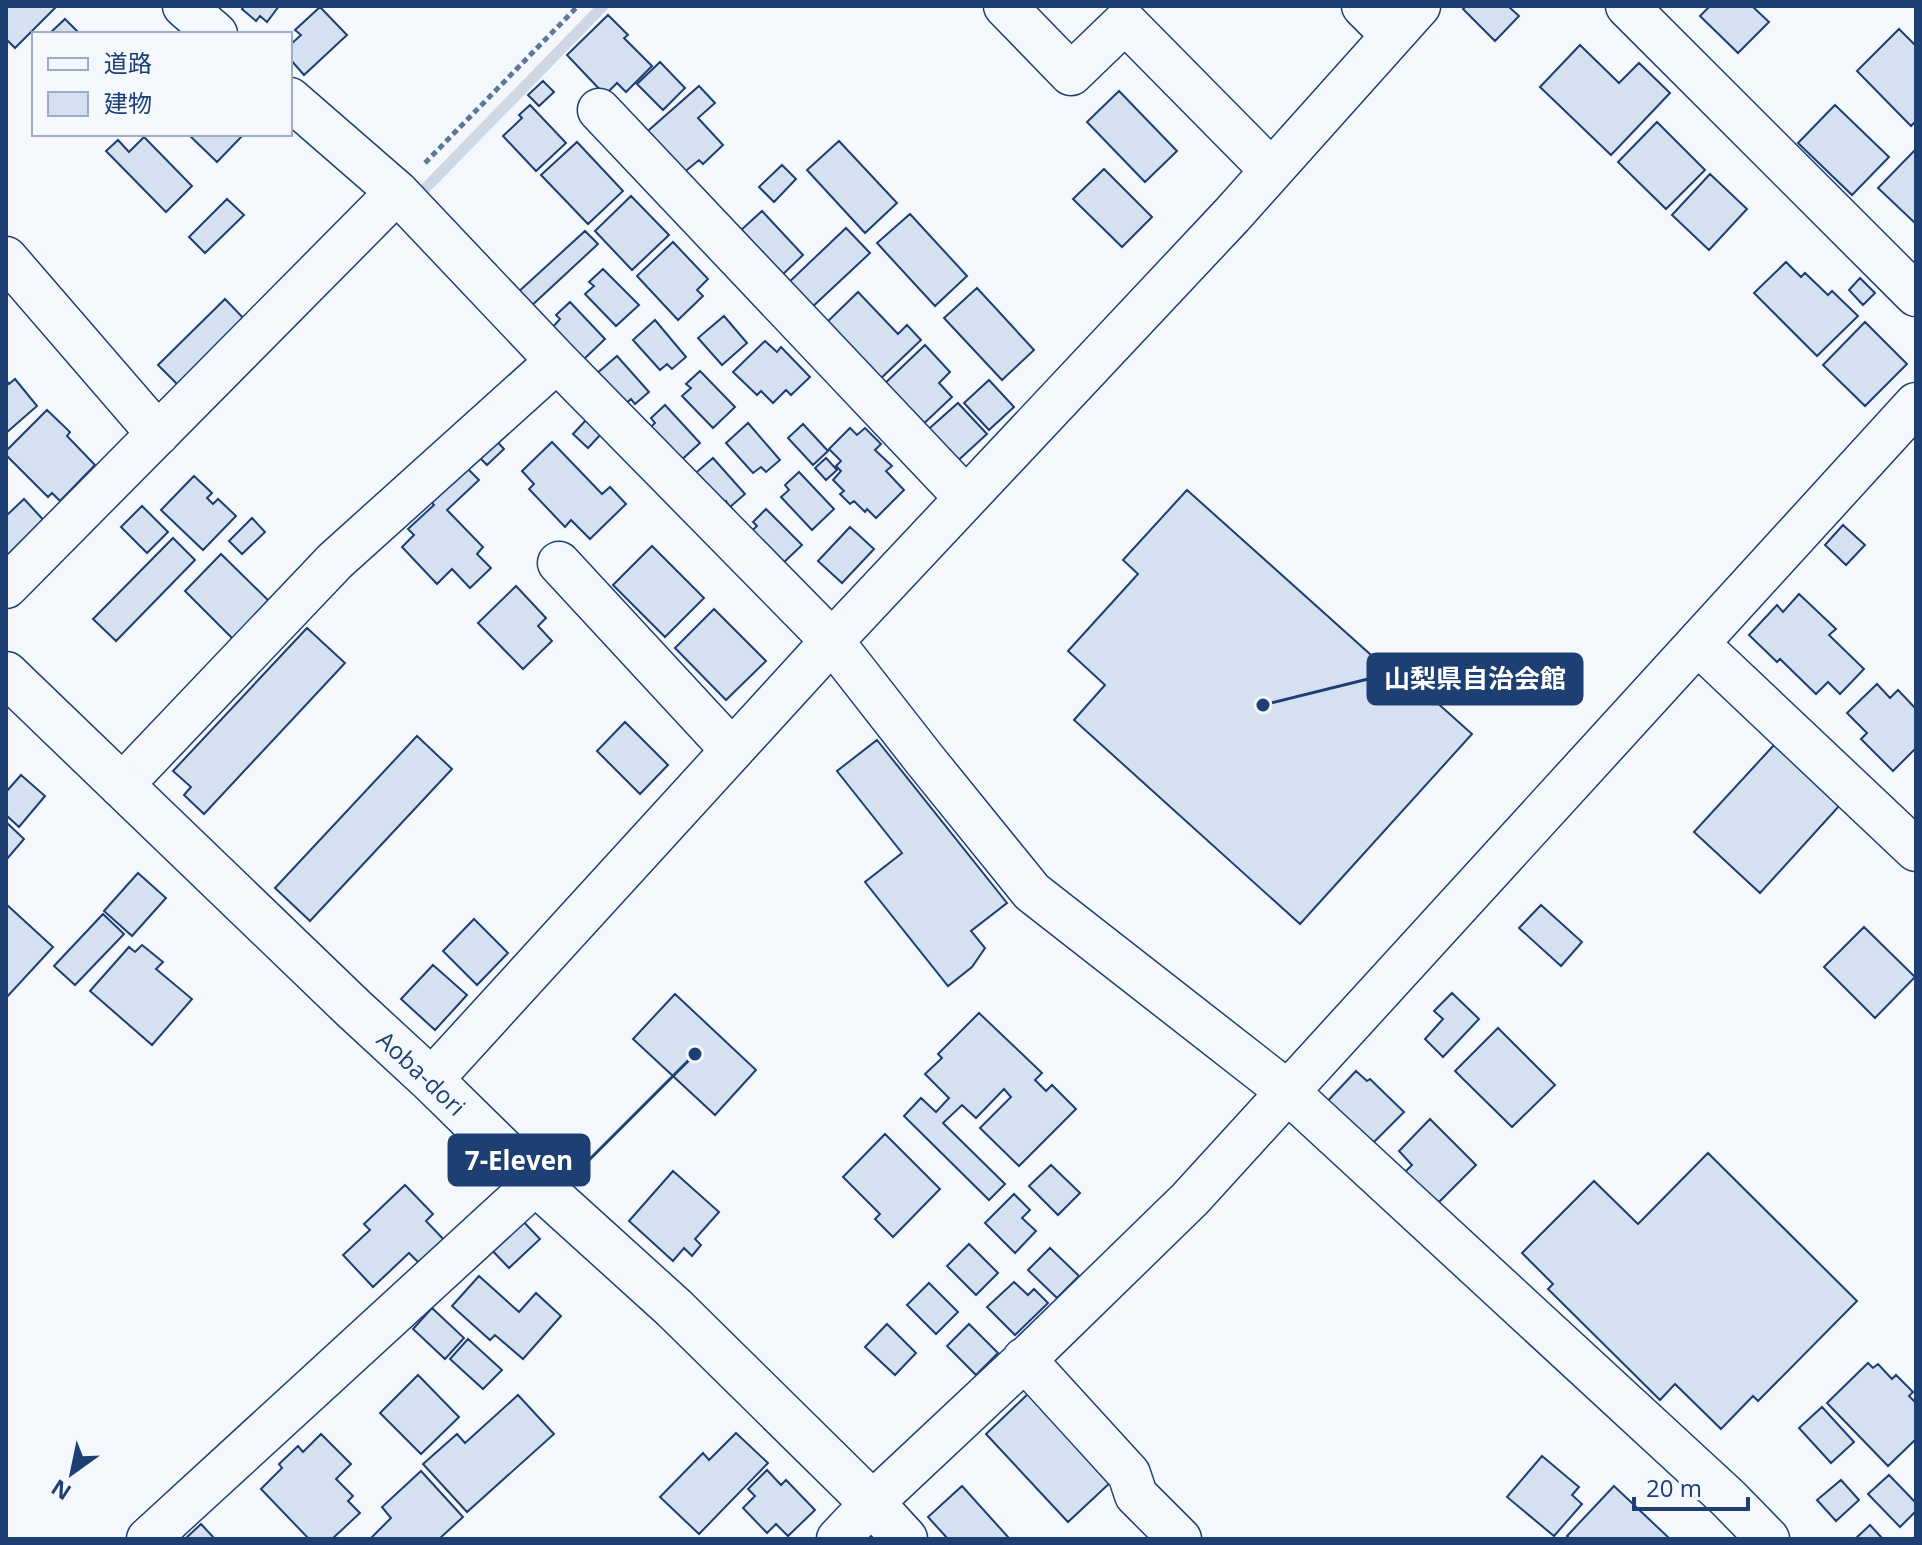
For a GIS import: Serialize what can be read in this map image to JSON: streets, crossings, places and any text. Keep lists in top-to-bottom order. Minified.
{"streets":{"main road":["Aoba-dori"]},"places":["山梨県自治会館","7-Eleven"],"legend":["道路","建物"],"scale_bar":"20 m","north":"bottom left"}
